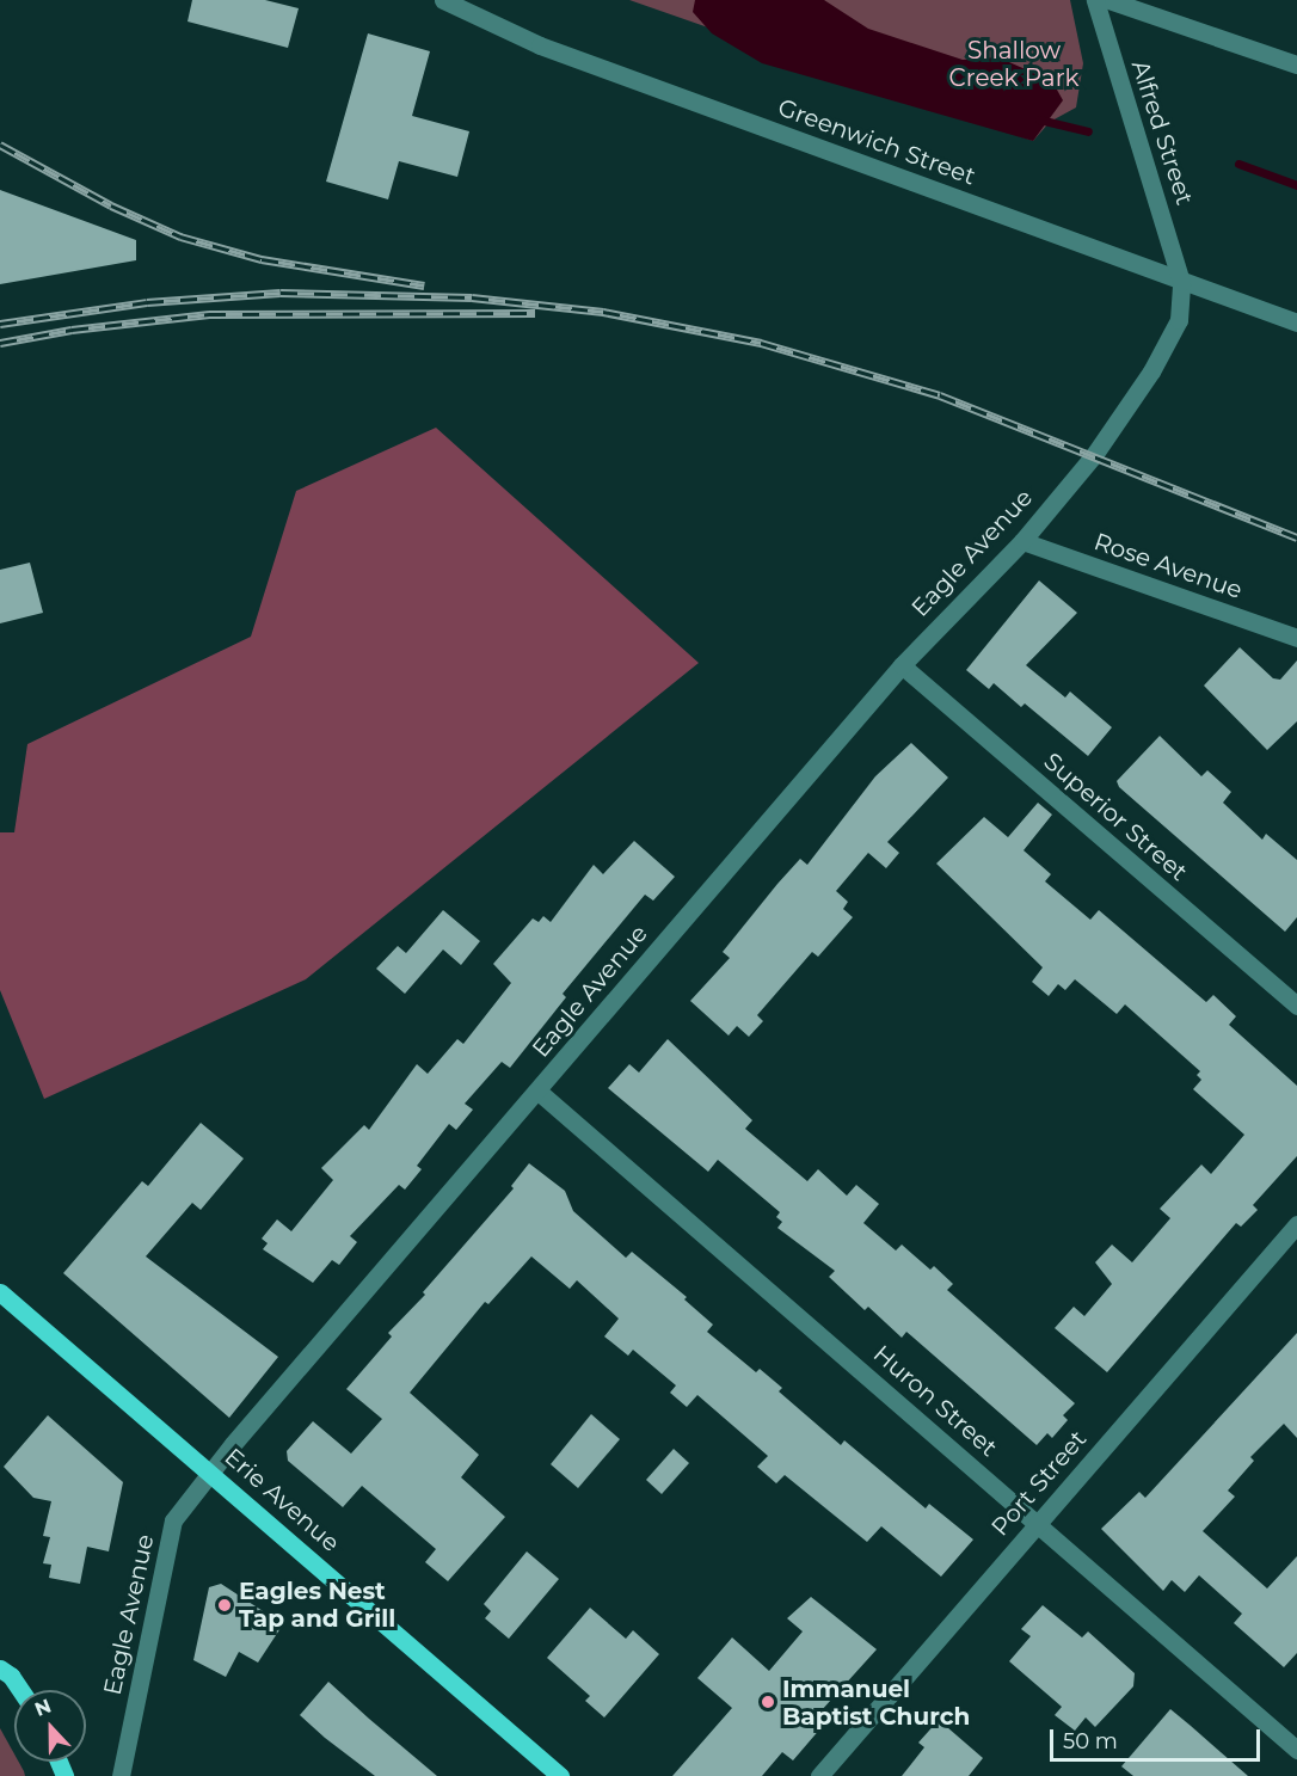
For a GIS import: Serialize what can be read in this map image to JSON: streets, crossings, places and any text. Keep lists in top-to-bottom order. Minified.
{"streets":{"main road":["Erie Avenue"],"street":["Alfred Street","Greenwich Street","Eagle Avenue","Rose Avenue","Superior Street","Huron Street","Port Street"]},"crossings":[["Alfred Street","Greenwich Street"],["Alfred Street","Eagle Avenue"],["Greenwich Street","Eagle Avenue"],["Eagle Avenue","Rose Avenue"],["Eagle Avenue","Superior Street"],["Eagle Avenue","Huron Street"],["Eagle Avenue","Erie Avenue"],["Huron Street","Port Street"]],"parks":["Shallow Creek Park"],"places":["Eagles Nest Tap and Grill","Immanuel Baptist Church"],"scale_bar":"50 m","north":"top"}
